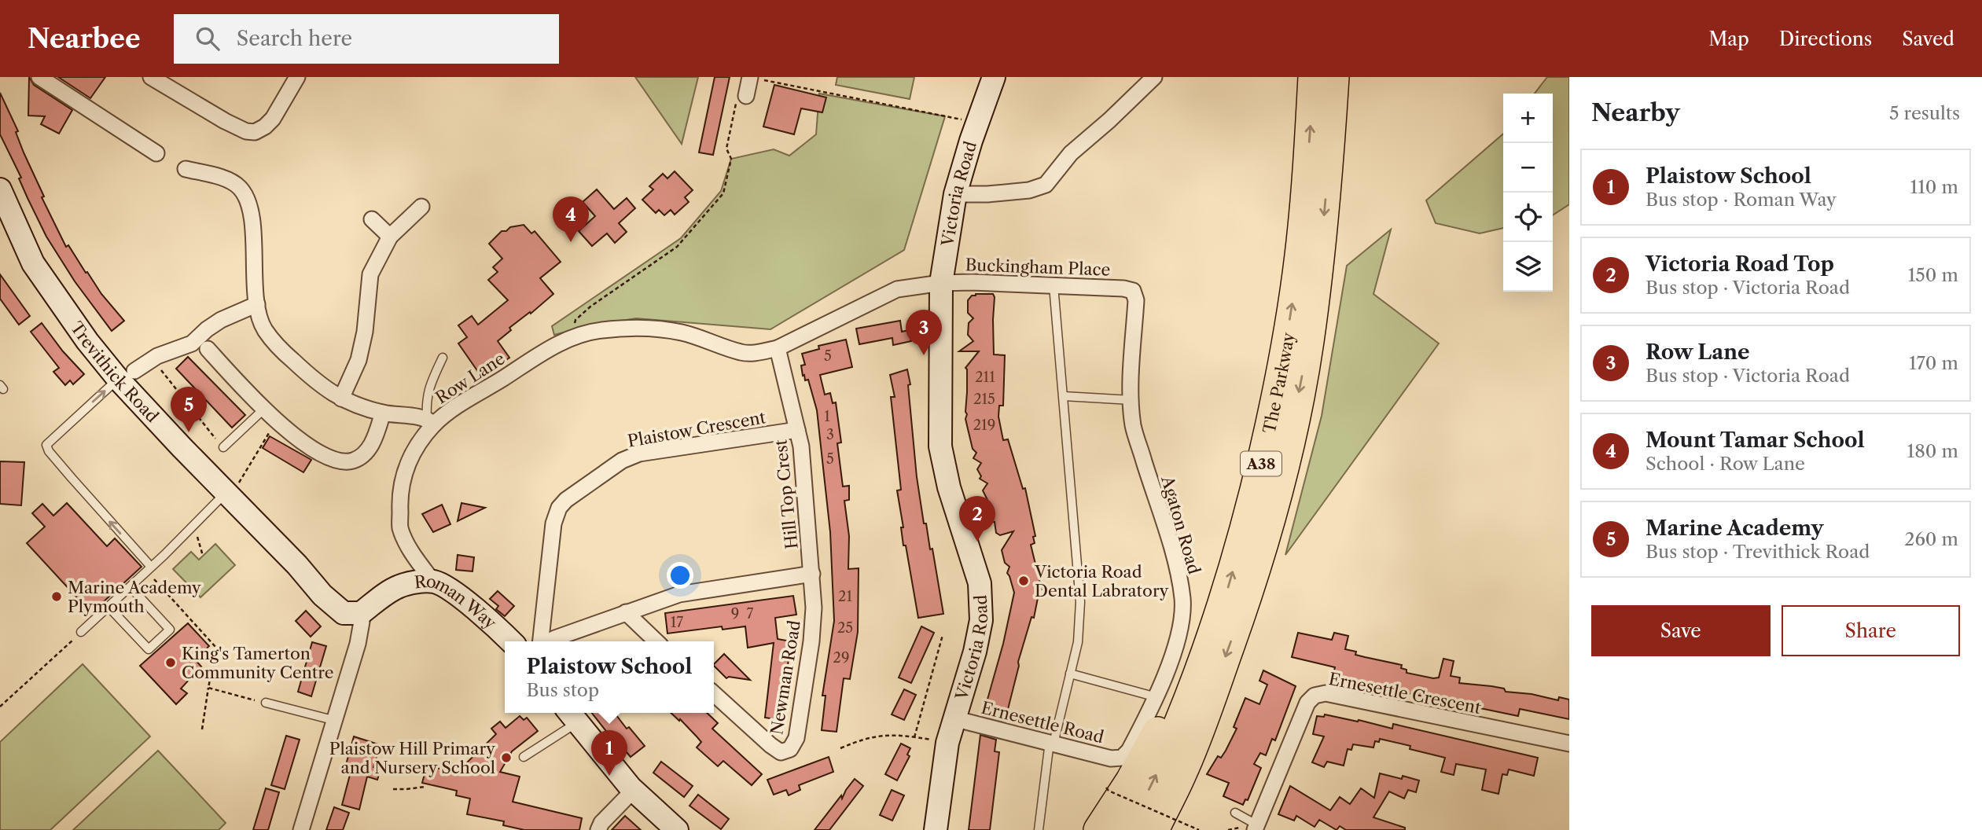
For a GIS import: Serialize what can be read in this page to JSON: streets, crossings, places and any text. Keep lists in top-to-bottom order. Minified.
{"streets":{"highway":["The Parkway","A38"],"street":["Victoria Road","Buckingham Place","Trevithick Road","Row Lane","Plaistow Crescent","Hill Top Crest","Agaton Road","Roman Way","Newman Road","Ernesettle Crescent","Ernesettle Road"]},"crossings":[["Victoria Road","Buckingham Place"],["Victoria Road","Row Lane"],["Victoria Road","Ernesettle Road"],["Buckingham Place","Row Lane"],["Buckingham Place","Agaton Road"],["Trevithick Road","Roman Way"],["Row Lane","Hill Top Crest"],["Row Lane","Roman Way"],["The Parkway","A38"],["Plaistow Crescent","Hill Top Crest"],["Hill Top Crest","Newman Road"],["Agaton Road","Ernesettle Road"]],"places":["Victoria Road Dental Labratory","Marine Academy Plymouth","King's Tamerton Community Centre","Plaistow Hill Primary and Nursery School"],"house_numbers":["5","211","215","1","219","3","5","21","9","7","17","25","29"],"page":{"header":"Nearbee","search":"Search here","nav":["Map","Directions","Saved"],"heading":["Nearby","5 results"],"map_buttons":["+","−"],"list":[{"mark":"1","name":"Plaistow School","note":"Bus stop · Roman Way","value":"110 m"},{"mark":"2","name":"Victoria Road Top","note":"Bus stop · Victoria Road","value":"150 m"},{"mark":"3","name":"Row Lane","note":"Bus stop · Victoria Road","value":"170 m"},{"mark":"4","name":"Mount Tamar School","note":"School · Row Lane","value":"180 m"},{"mark":"5","name":"Marine Academy","note":"Bus stop · Trevithick Road","value":"260 m"}],"pins":["4","3","5","2","1"],"buttons":["Save","Share"],"popup":["Plaistow School","Bus stop"]}}
